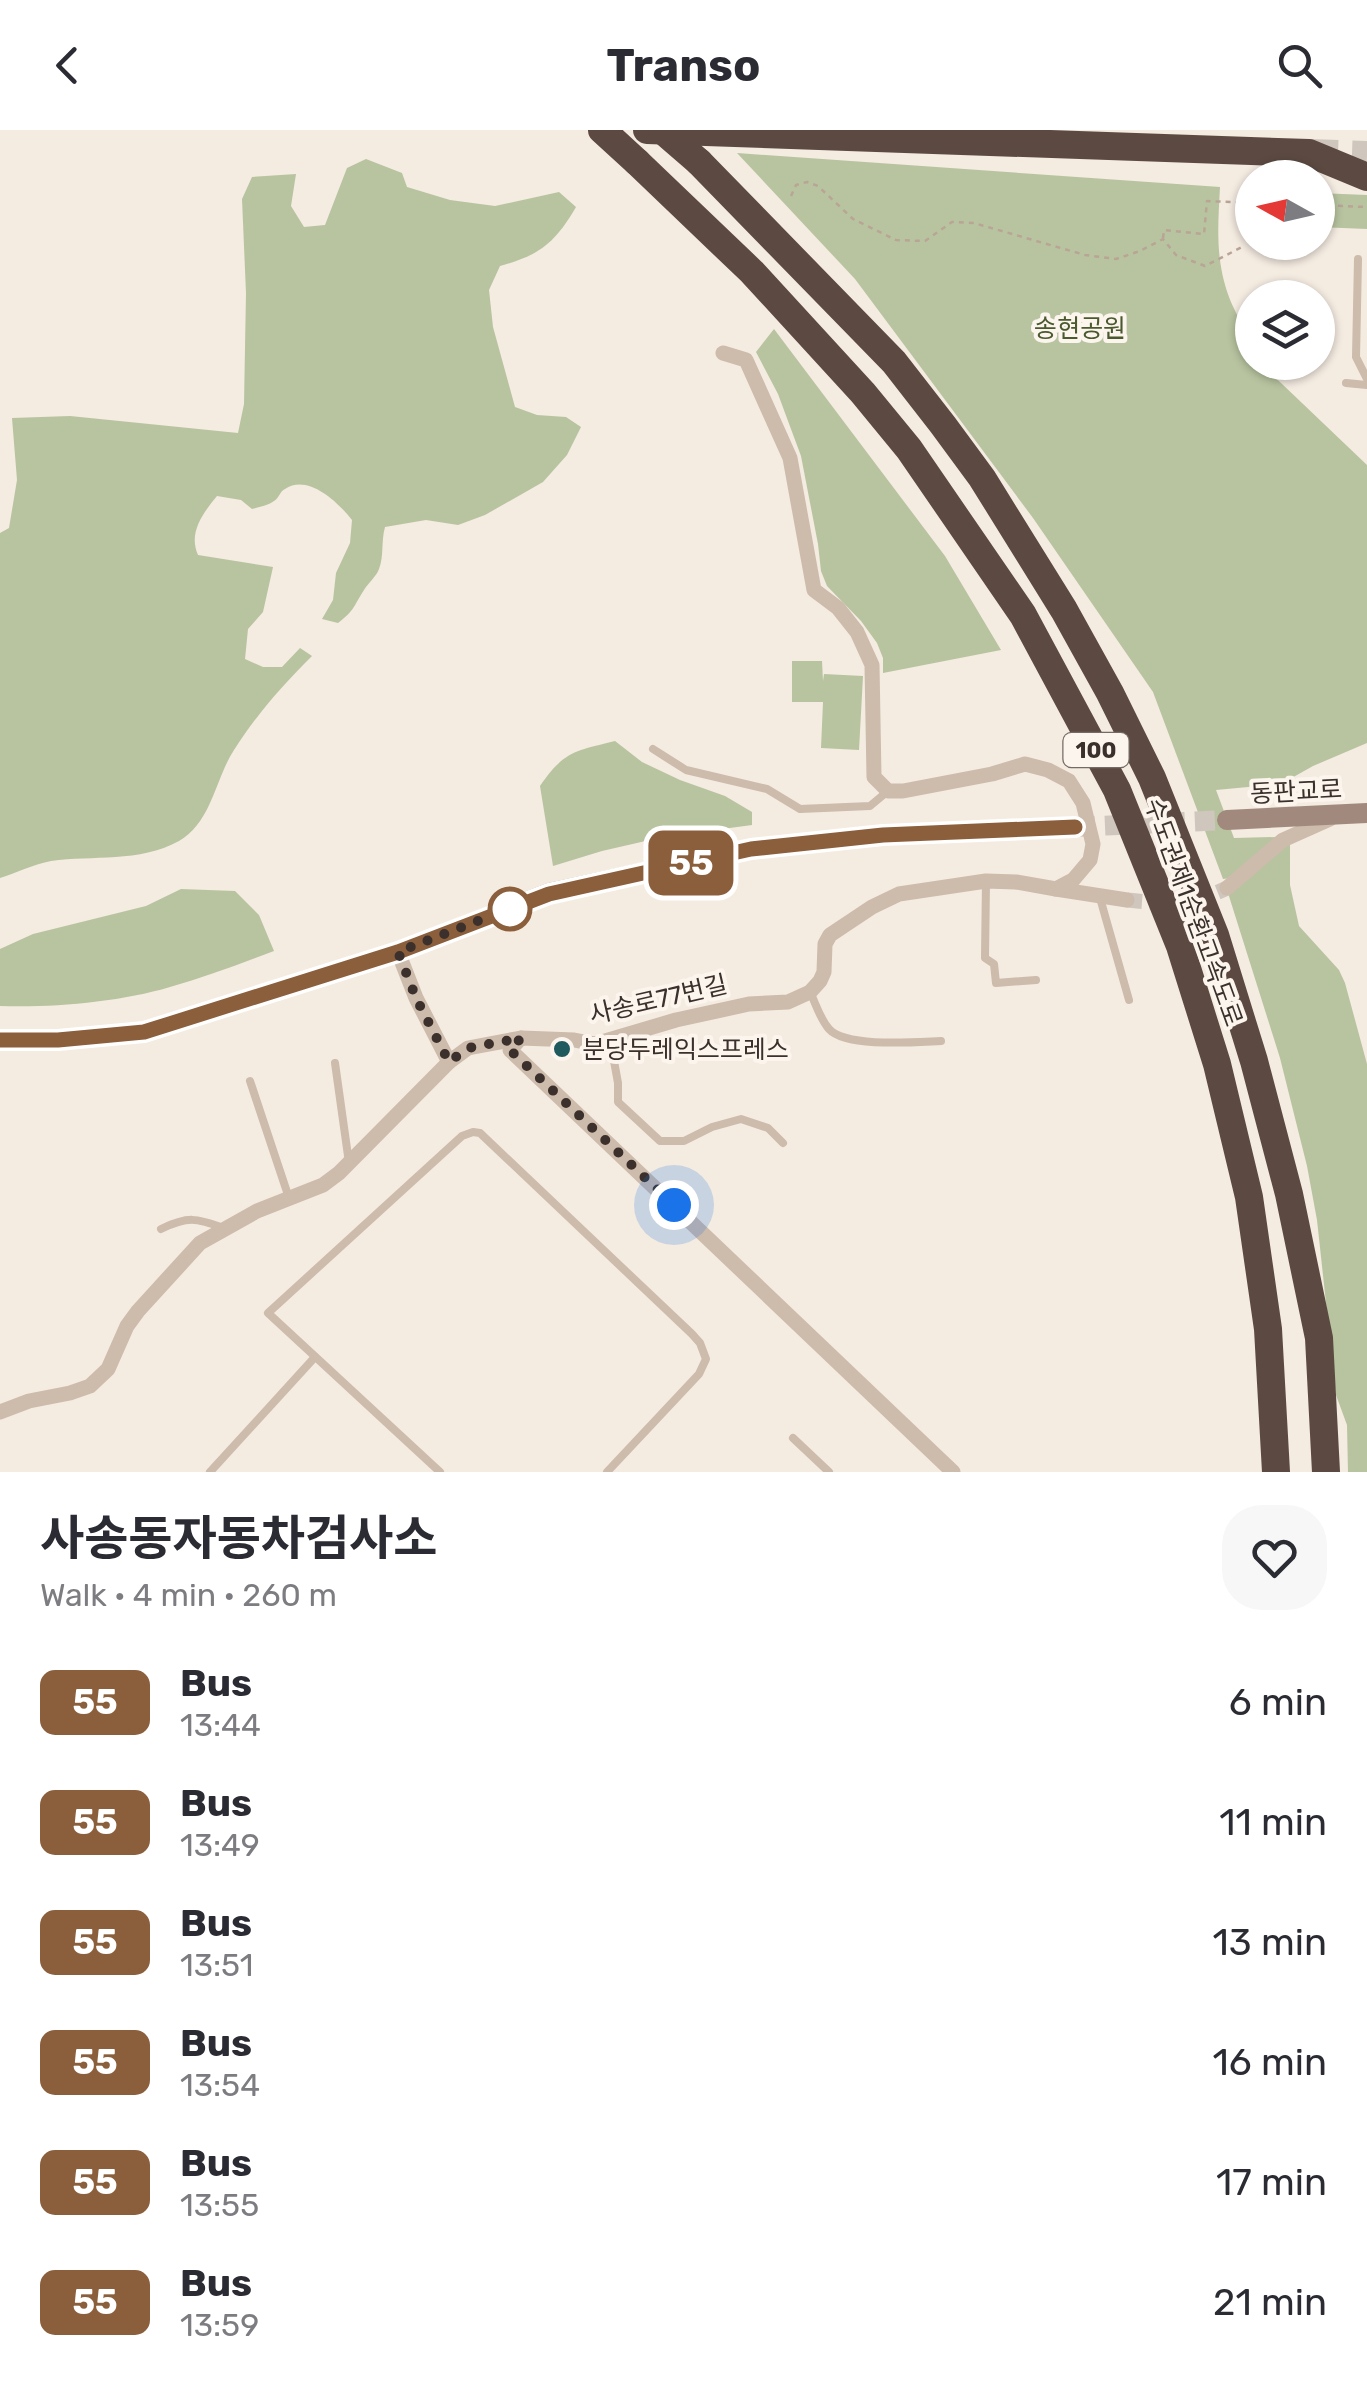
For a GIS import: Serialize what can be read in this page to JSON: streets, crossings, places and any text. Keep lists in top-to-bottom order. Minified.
{"streets":{"highway":["100","수도권제1순환고속도로"],"main road":["동판교로"],"street":["사송로77번길"]},"parks":["송현공원"],"places":["분당두레익스프레스"],"lines":["bus line 55"],"north":"left","page":{"header":"Transo","on_map":"55","heading":["사송동자동차검사소","Walk · 4 min · 260 m"],"list":[{"mark":"55","name":"Bus","note":"13:44","value":"6 min"},{"mark":"55","name":"Bus","note":"13:49","value":"11 min"},{"mark":"55","name":"Bus","note":"13:51","value":"13 min"},{"mark":"55","name":"Bus","note":"13:54","value":"16 min"},{"mark":"55","name":"Bus","note":"13:55","value":"17 min"},{"mark":"55","name":"Bus","note":"13:59","value":"21 min"}]}}
